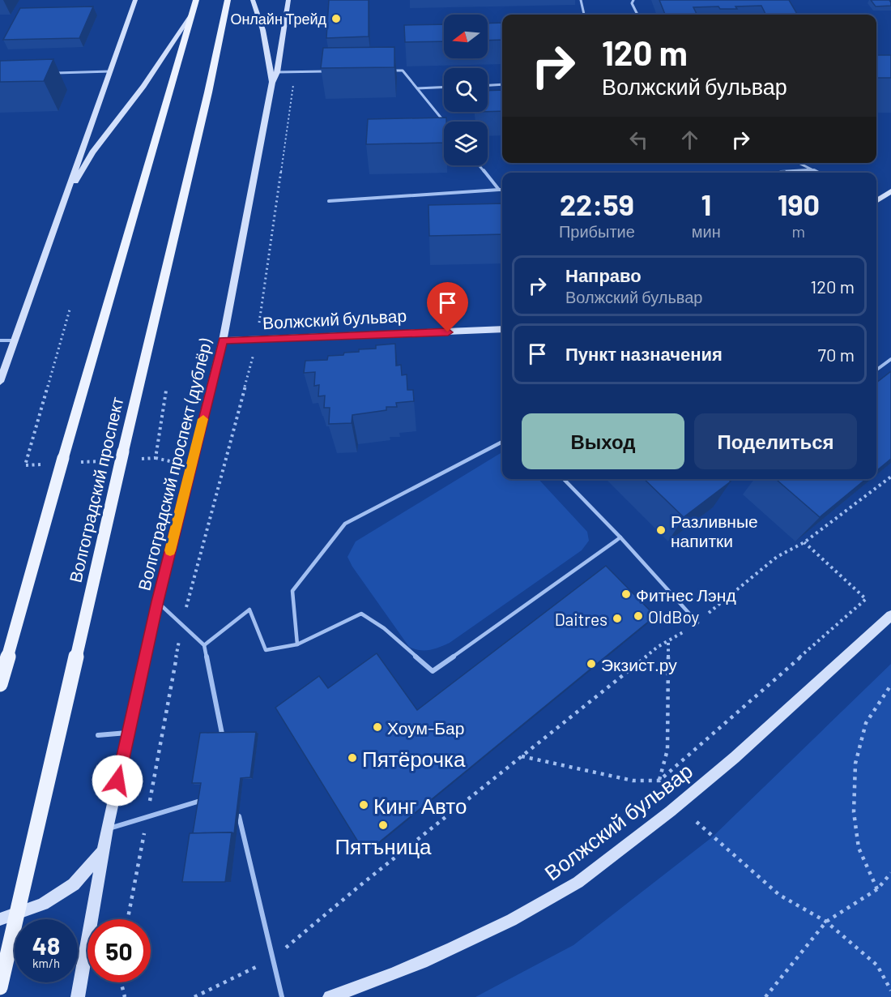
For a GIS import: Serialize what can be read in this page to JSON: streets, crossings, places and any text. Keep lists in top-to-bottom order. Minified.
{"streets":{"main road":["Волжский бульвар","Волгоградский проспект (дублёр)","Волгоградский проспект"]},"crossings":[["Волжский бульвар","Волгоградский проспект (дублёр)"]],"places":["Онлайн Трейд","Разливные напитки","Фитнес Лэнд","OldBoy","Daitres","Экзист.ру","Хоум-Бар","Пятёрочка","Кинг Авто","Пятъница"],"north":"left","page":{"turn":["120 m","Волжский бульвар"],"eta":["22:59","Прибытие","1","мин","190","m"],"list":[{"name":"Направо","note":"Волжский бульвар","value":"120 m"},{"name":"Пункт назначения","value":"70 m"}],"buttons":["Выход","Поделиться"],"speed":"48 km/h","limit":"50"}}
